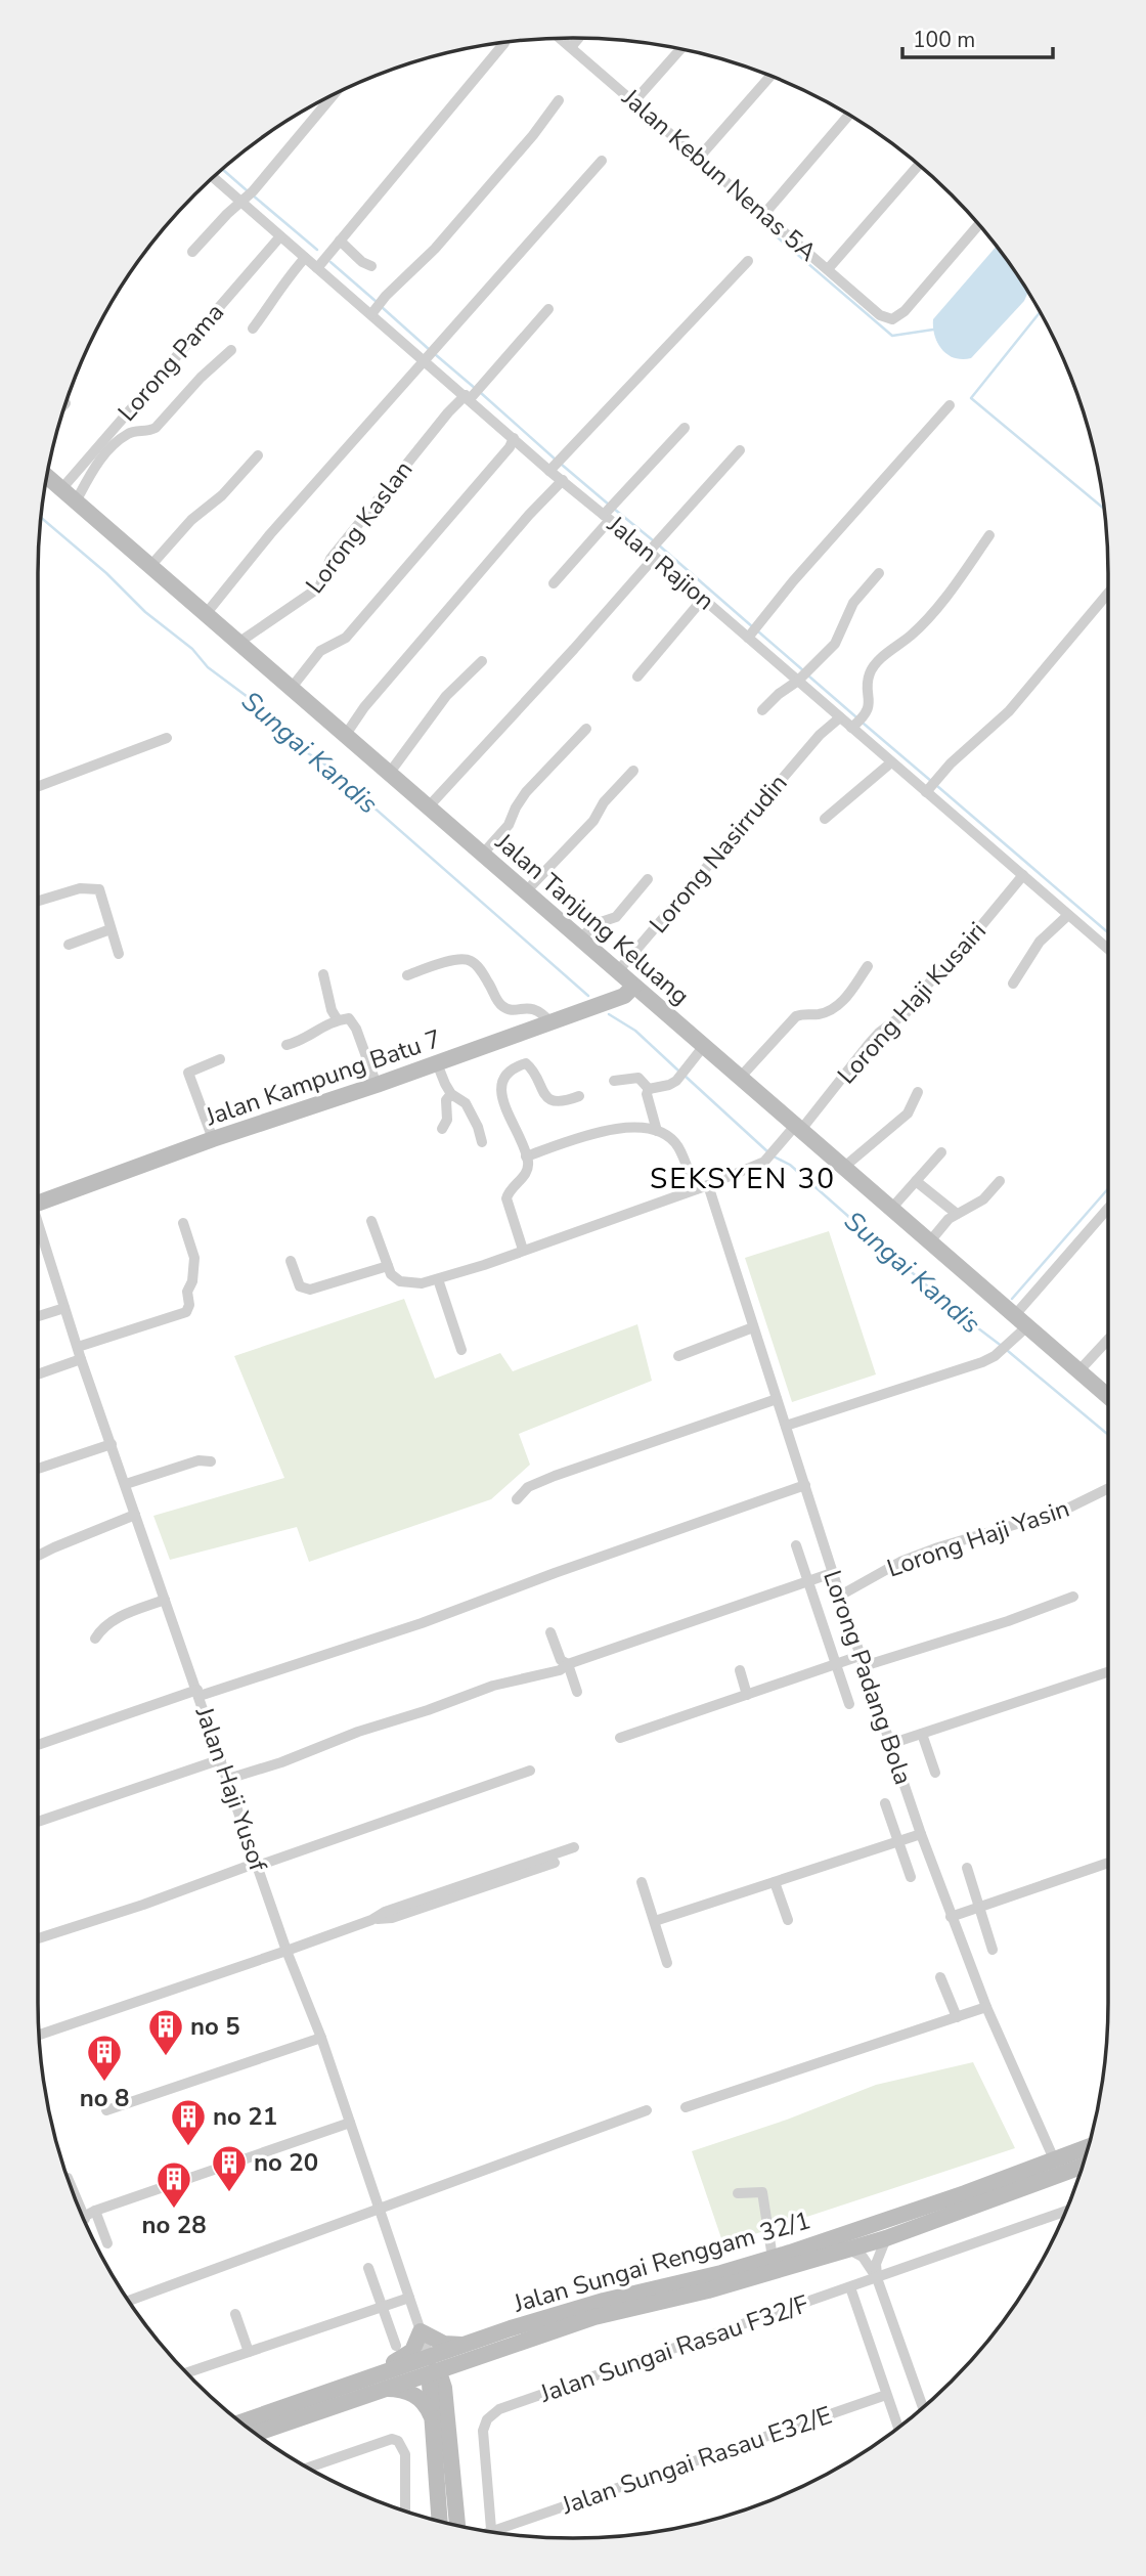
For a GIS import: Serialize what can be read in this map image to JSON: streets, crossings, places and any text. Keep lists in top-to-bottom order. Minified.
{"streets":{"main road":["Jalan Tanjung Keluang","Jalan Kampung Batu 7","Jalan Sungai Renggam 32/1"],"street":["Jalan Kebun Nenas 5A","Lorong Pama","Lorong Kaslan","Jalan Rajion","Lorong Nasirrudin","Lorong Haji Kusairi","Lorong Haji Yasin","Lorong Padang Bola","Jalan Haji Yusof","Jalan Sungai Rasau F32/F","Jalan Sungai Rasau E32/E"]},"crossings":[["Lorong Pama","Jalan Rajion"],["Lorong Pama","Jalan Tanjung Keluang"],["Lorong Kaslan","Jalan Rajion"],["Lorong Kaslan","Jalan Tanjung Keluang"],["Jalan Rajion","Lorong Nasirrudin"],["Jalan Rajion","Lorong Haji Kusairi"],["Lorong Nasirrudin","Jalan Tanjung Keluang"],["Jalan Tanjung Keluang","Lorong Haji Kusairi"],["Jalan Tanjung Keluang","Jalan Kampung Batu 7"],["Lorong Haji Kusairi","Lorong Padang Bola"],["Lorong Haji Yasin","Lorong Padang Bola"],["Lorong Padang Bola","Jalan Sungai Renggam 32/1"],["Jalan Haji Yusof","Jalan Sungai Renggam 32/1"]],"districts":["SEKSYEN 30"],"water":["Sungai Kandis"],"places":{"building":["no 5","no 8","no 21","no 20","no 28"]},"scale_bar":"100 m"}
